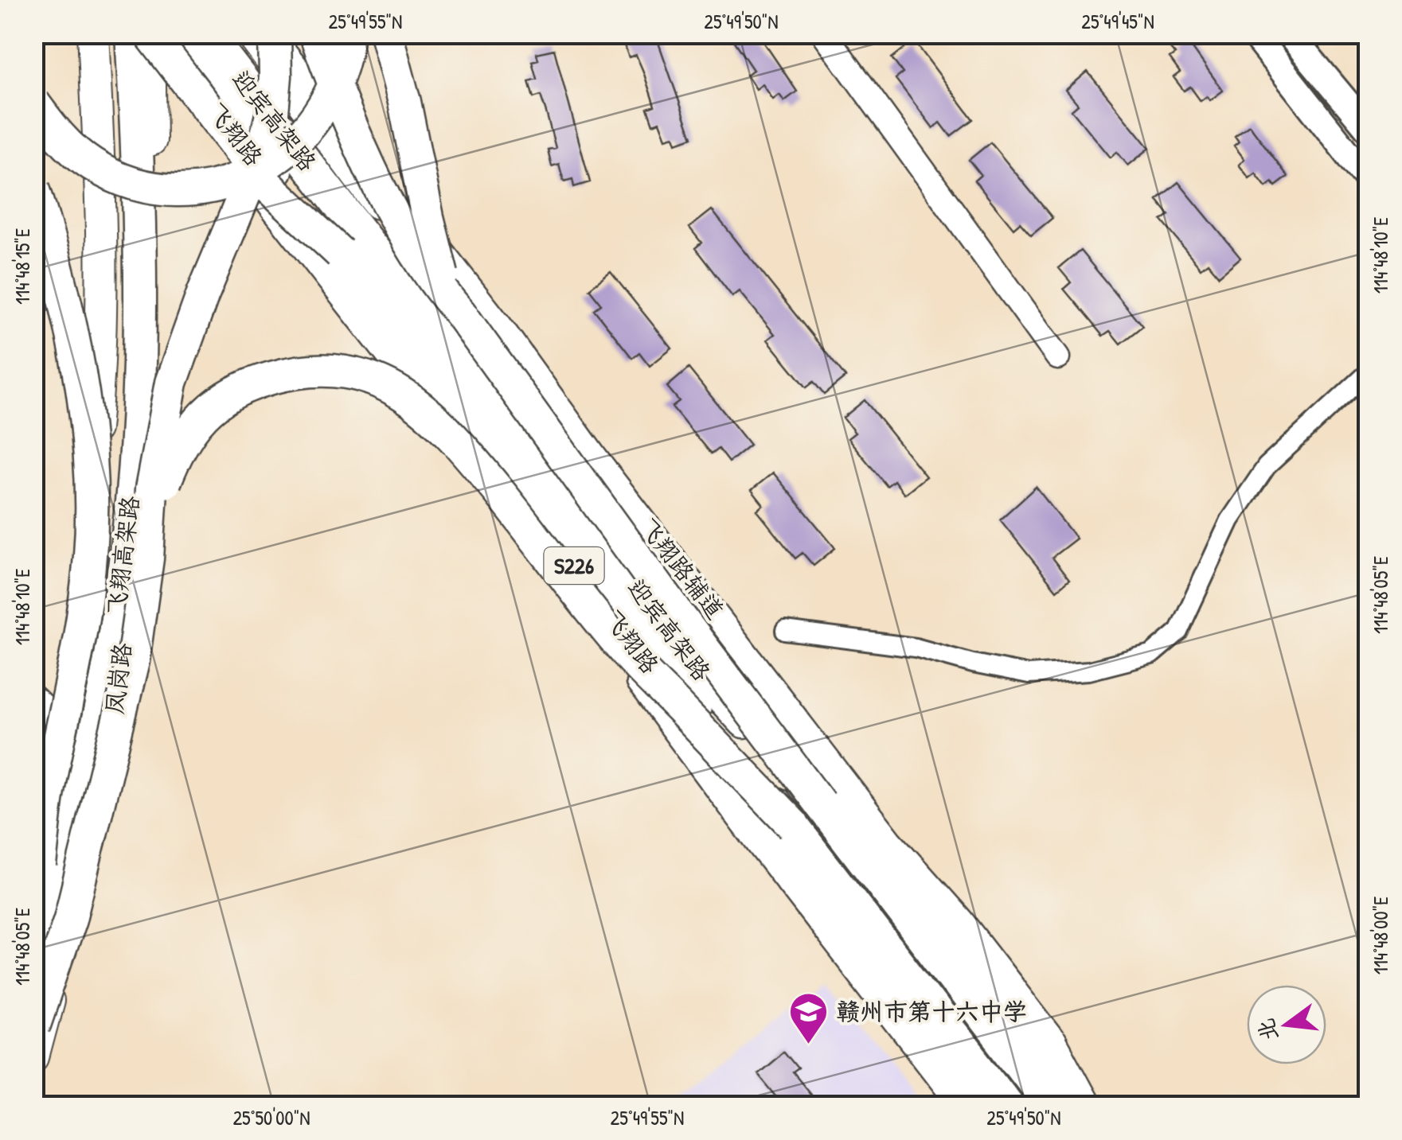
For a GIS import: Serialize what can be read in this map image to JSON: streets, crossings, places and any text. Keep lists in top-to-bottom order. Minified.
{"streets":{"highway":["迎宾高架路","飞翔高架路"],"main road":["飞翔路","S226","凤岗路"],"street":["飞翔路辅道"]},"crossings":[["迎宾高架路","飞翔路"],["迎宾高架路","凤岗路"],["飞翔路","凤岗路"]],"places":{"school or university":["赣州市第十六中学"]},"north":"left","coordinates":["25°49'55\"N","25°49'50\"N","25°49'45\"N","114°48'10\"E","114°48'15\"E","114°48'05\"E","114°48'00\"E","25°50'00\"N"]}
